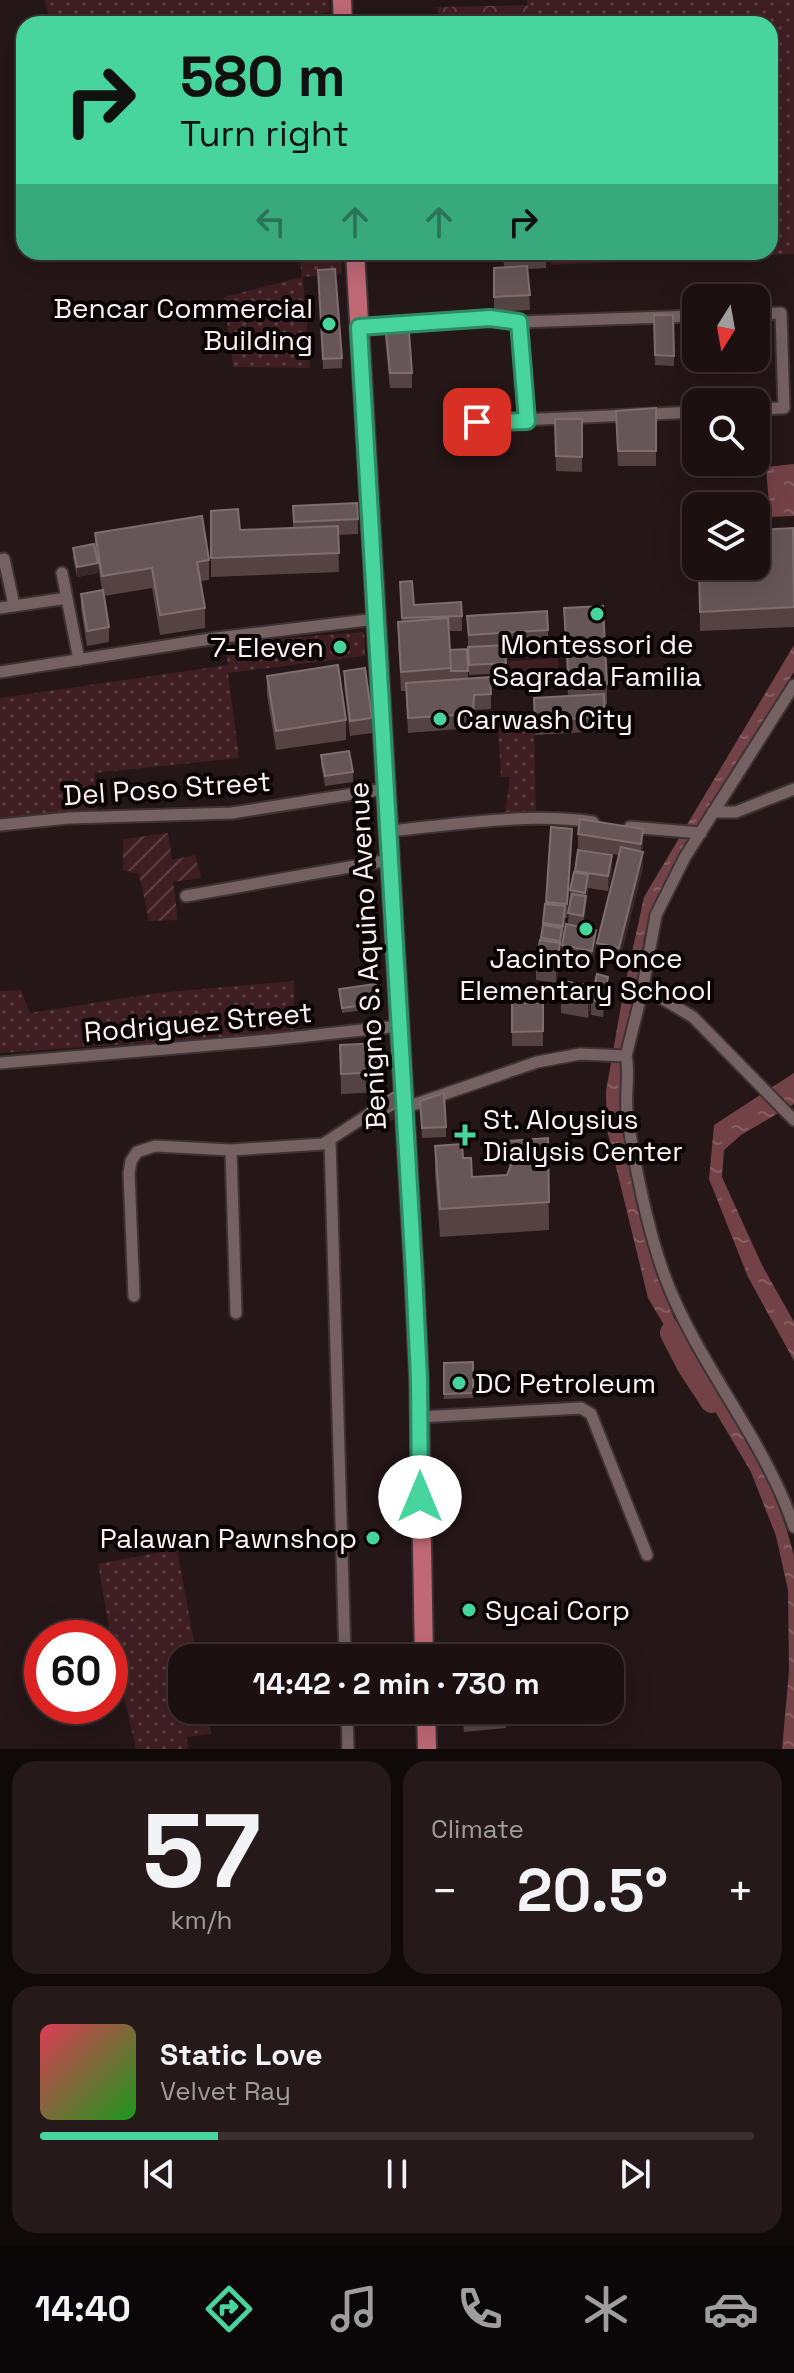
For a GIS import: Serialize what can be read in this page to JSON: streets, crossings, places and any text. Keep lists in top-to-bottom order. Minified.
{"streets":{"main road":["Benigno S. Aquino Avenue"],"street":["Del Poso Street","Rodriguez Street"]},"crossings":[["Del Poso Street","Benigno S. Aquino Avenue"],["Benigno S. Aquino Avenue","Rodriguez Street"]],"places":{"other":["Bencar Commercial Building","Montessori de Sagrada Familia","7-Eleven","Carwash City","Jacinto Ponce Elementary School","DC Petroleum","Palawan Pawnshop","Sycai Corp"],"health":["St. Aloysius Dialysis Center"]},"north":"bottom","page":{"turn":["580 m","Turn right"],"limit":"60","trip":"14:42 · 2 min · 730 m","tile":[["57","km/h"],"Climate"],"heat":["−","20.5°","+"],"song":["Static Love","Velvet Ray"],"tabs":"14:40"}}
